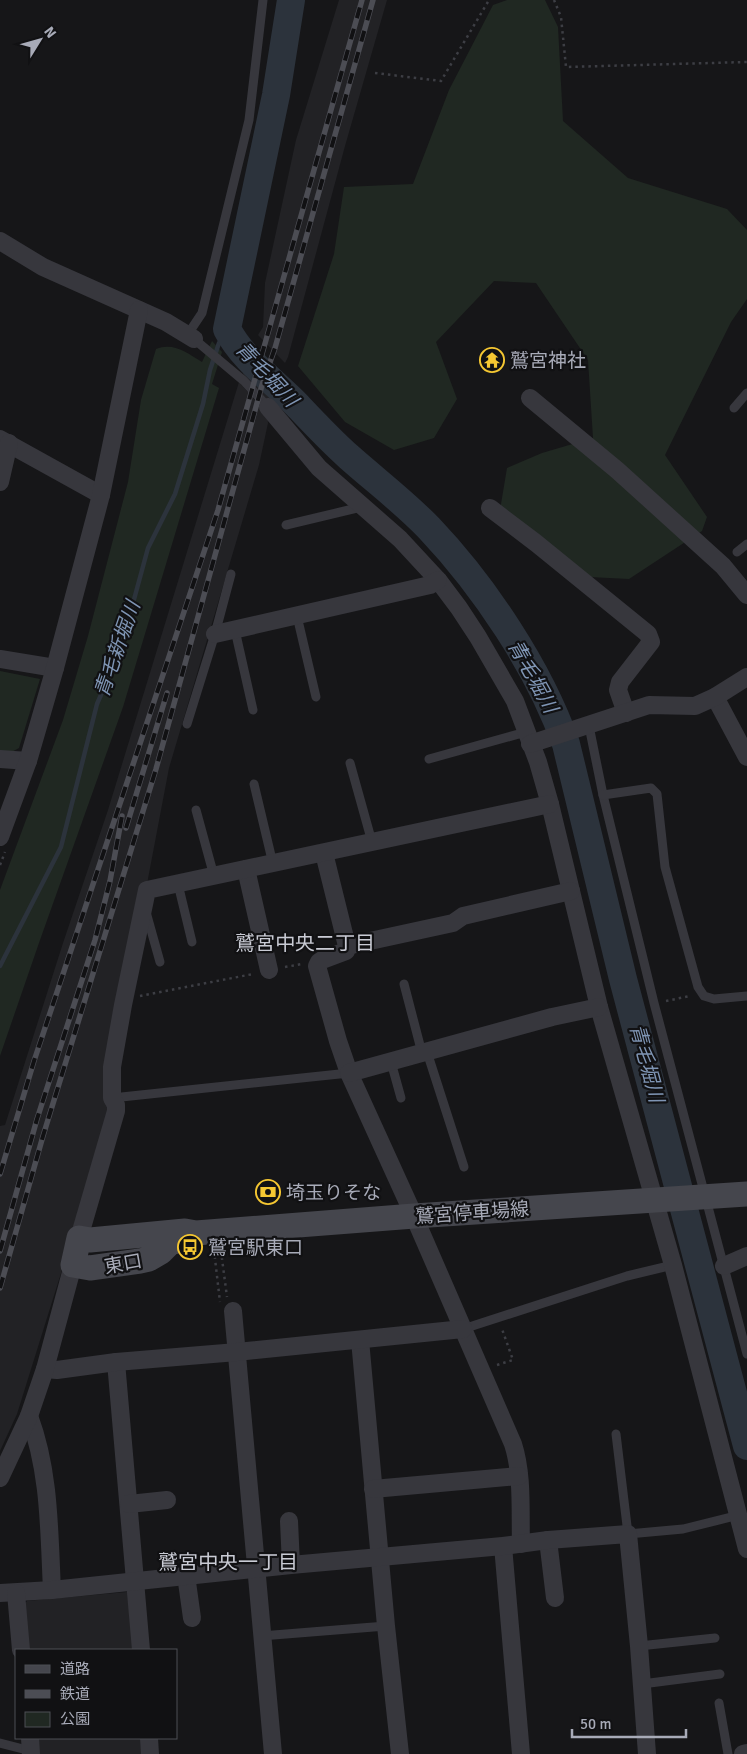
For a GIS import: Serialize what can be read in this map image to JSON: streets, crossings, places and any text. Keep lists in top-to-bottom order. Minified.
{"streets":{"main road":["鷲宮停車場線","東口"]},"crossings":[["鷲宮停車場線","東口"]],"districts":["鷲宮中央二丁目","鷲宮中央一丁目"],"water":["青毛堀川","青毛新堀川"],"places":{"temple":["鷲宮神社"],"bank":["埼玉りそな"],"bus stop":["鷲宮駅東口"]},"legend":["道路","鉄道","公園"],"scale_bar":"50 m","north":"top right"}
